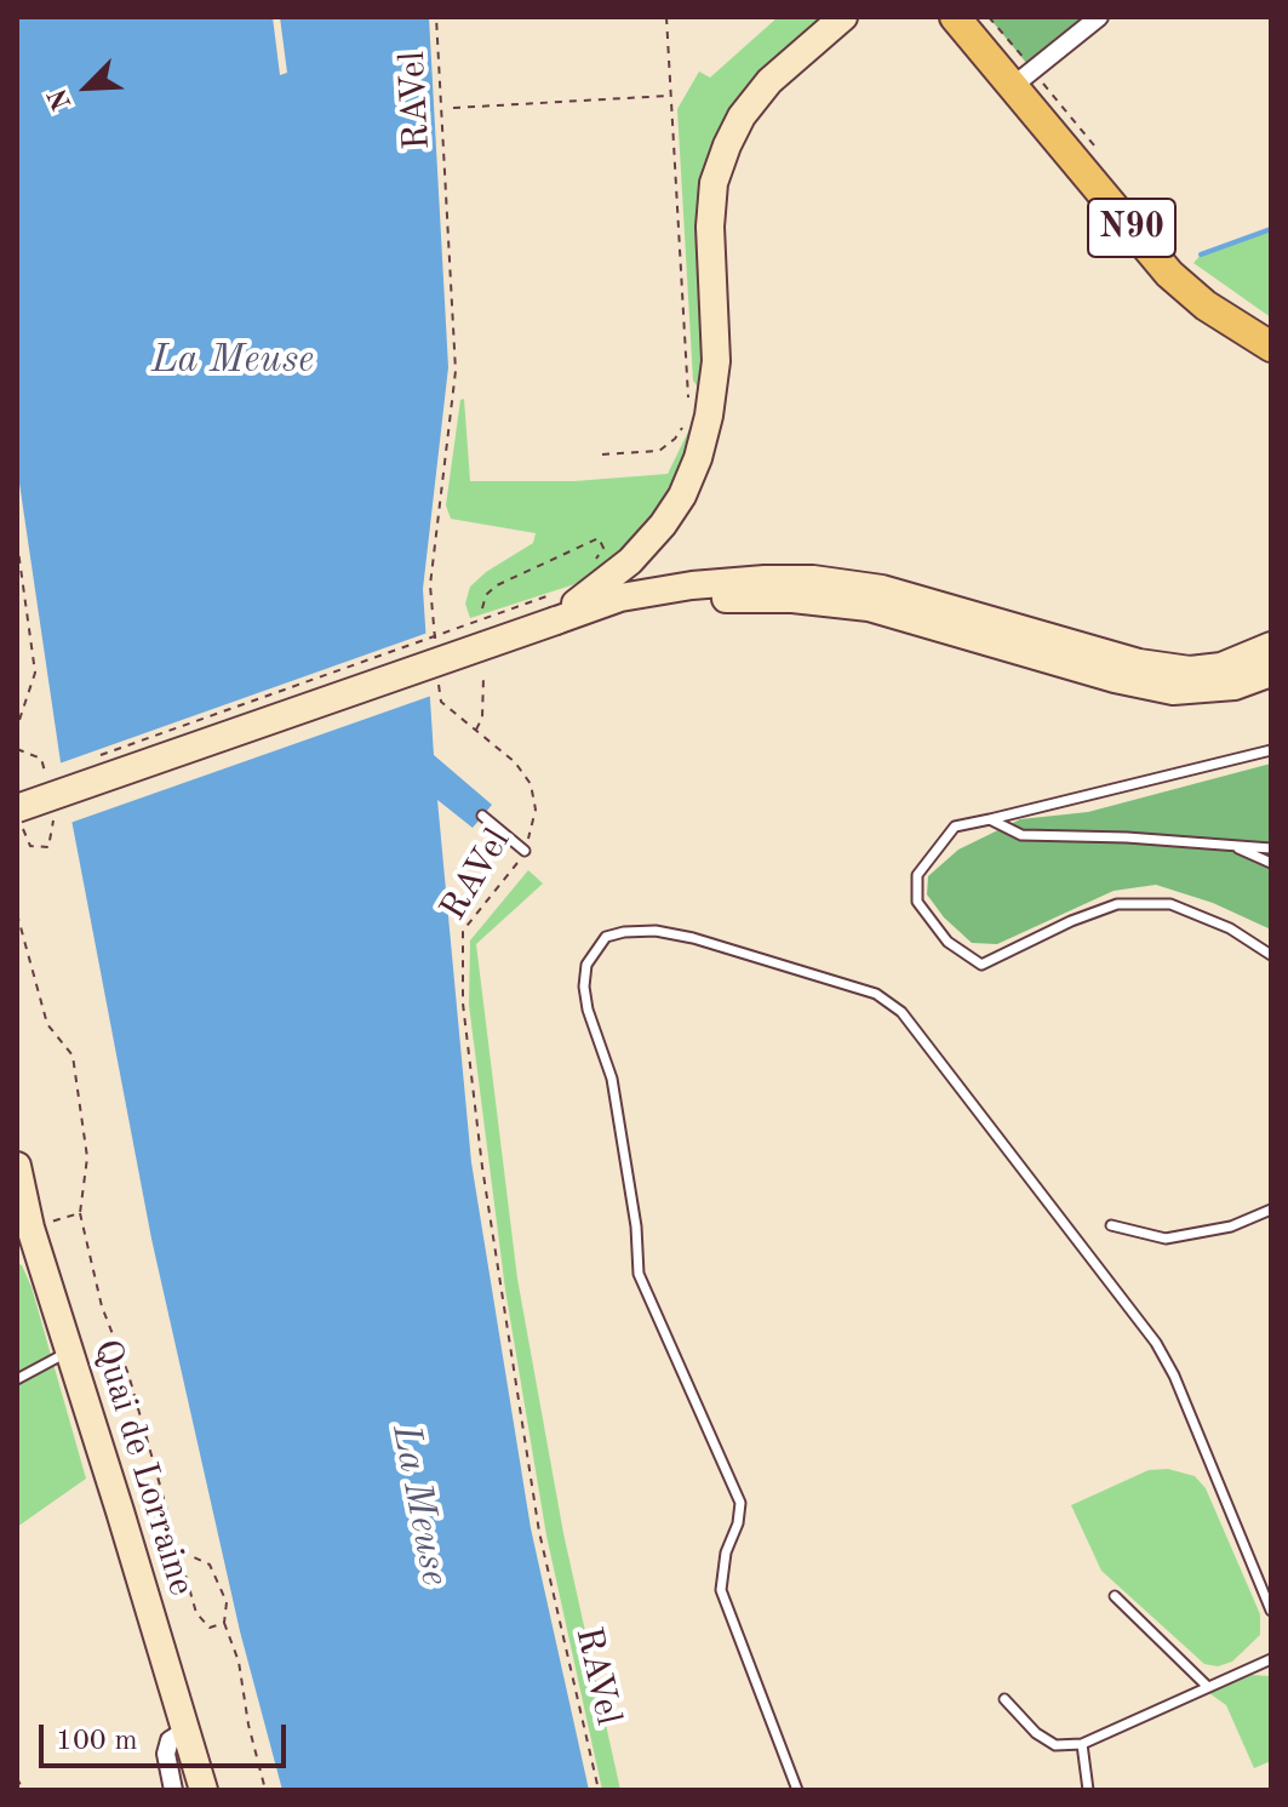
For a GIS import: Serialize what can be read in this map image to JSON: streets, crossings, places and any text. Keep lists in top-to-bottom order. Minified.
{"streets":{"main road":["N90","Quai de Lorraine"],"path":["RAVel"]},"water":["La Meuse"],"scale_bar":"100 m","north":"bottom left"}
